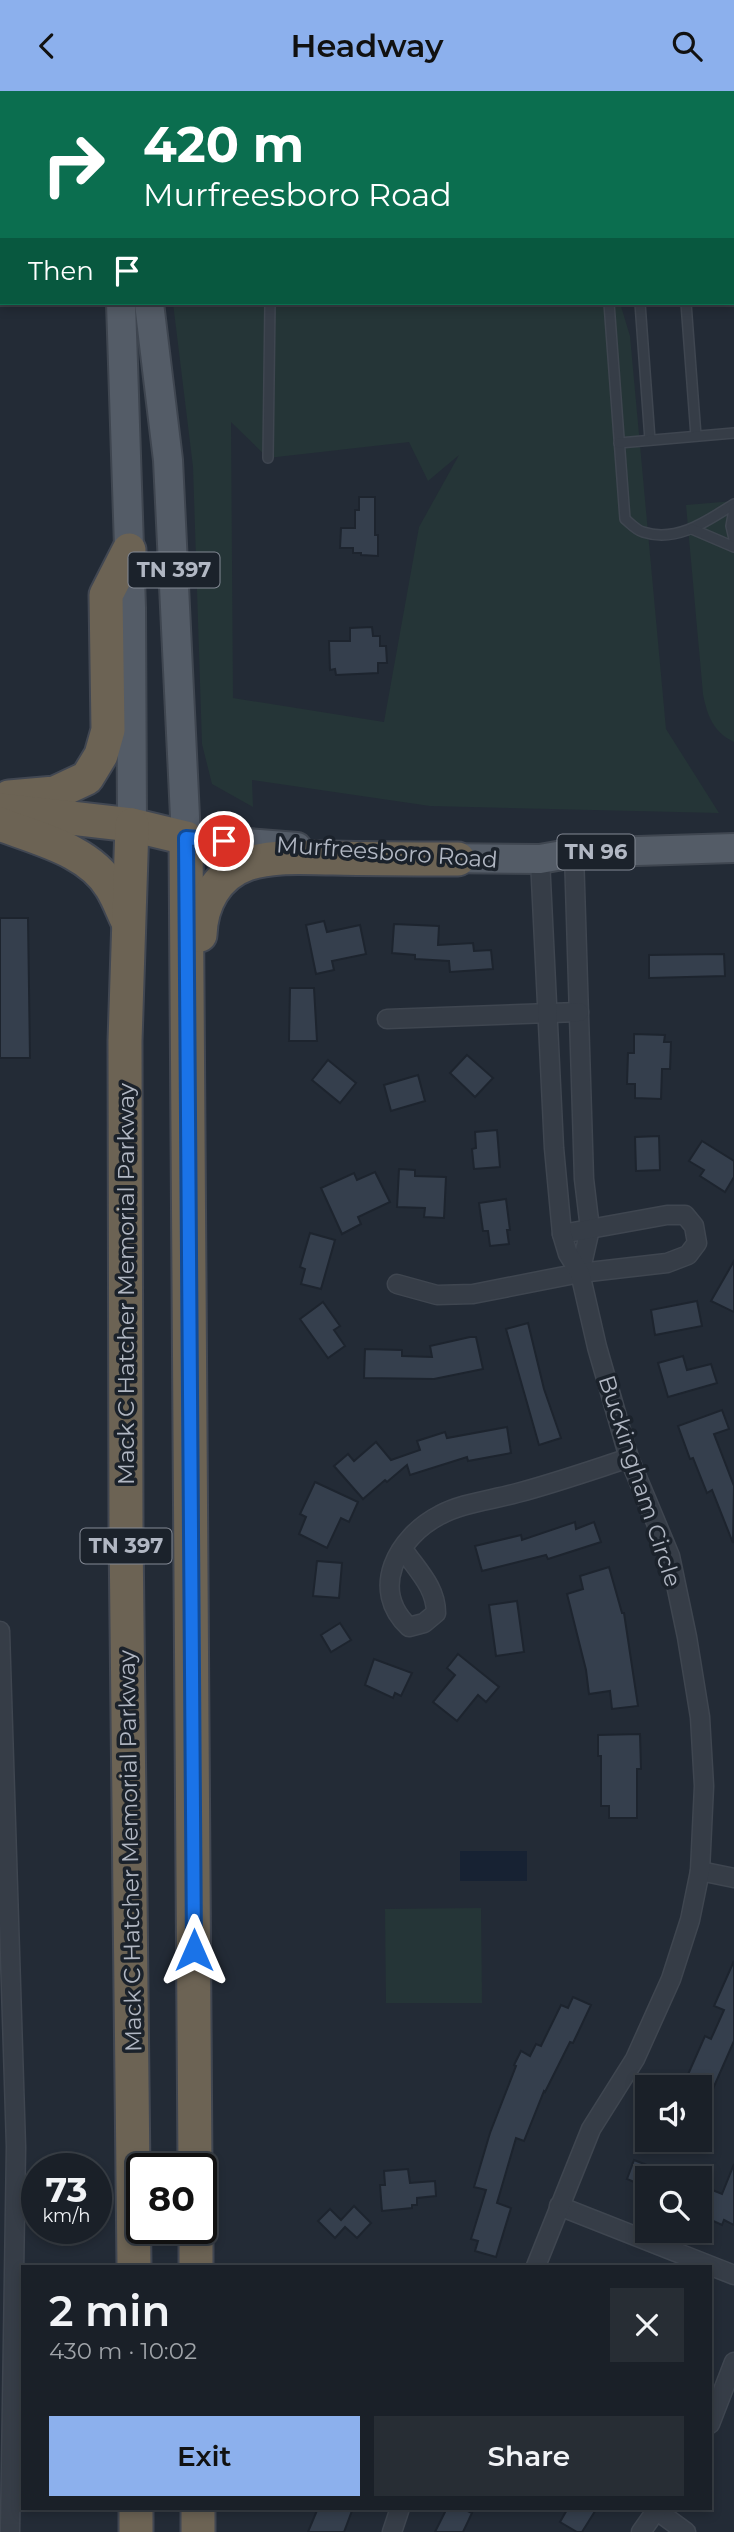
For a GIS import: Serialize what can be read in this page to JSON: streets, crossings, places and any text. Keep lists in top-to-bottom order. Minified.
{"streets":{"highway":["TN 397","Murfreesboro Road","TN 96","Mack C Hatcher Memorial Parkway"],"street":["Buckingham Circle"]},"crossings":[["TN 397","Murfreesboro Road"],["Murfreesboro Road","Mack C Hatcher Memorial Parkway"],["Murfreesboro Road","Buckingham Circle"]],"page":{"header":"Headway","turn":["420 m","Murfreesboro Road"],"then":"Then","speed":"73 km/h","limit":"80","heading":["2 min","430 m · 10:02"],"buttons":["Exit","Share"]}}
